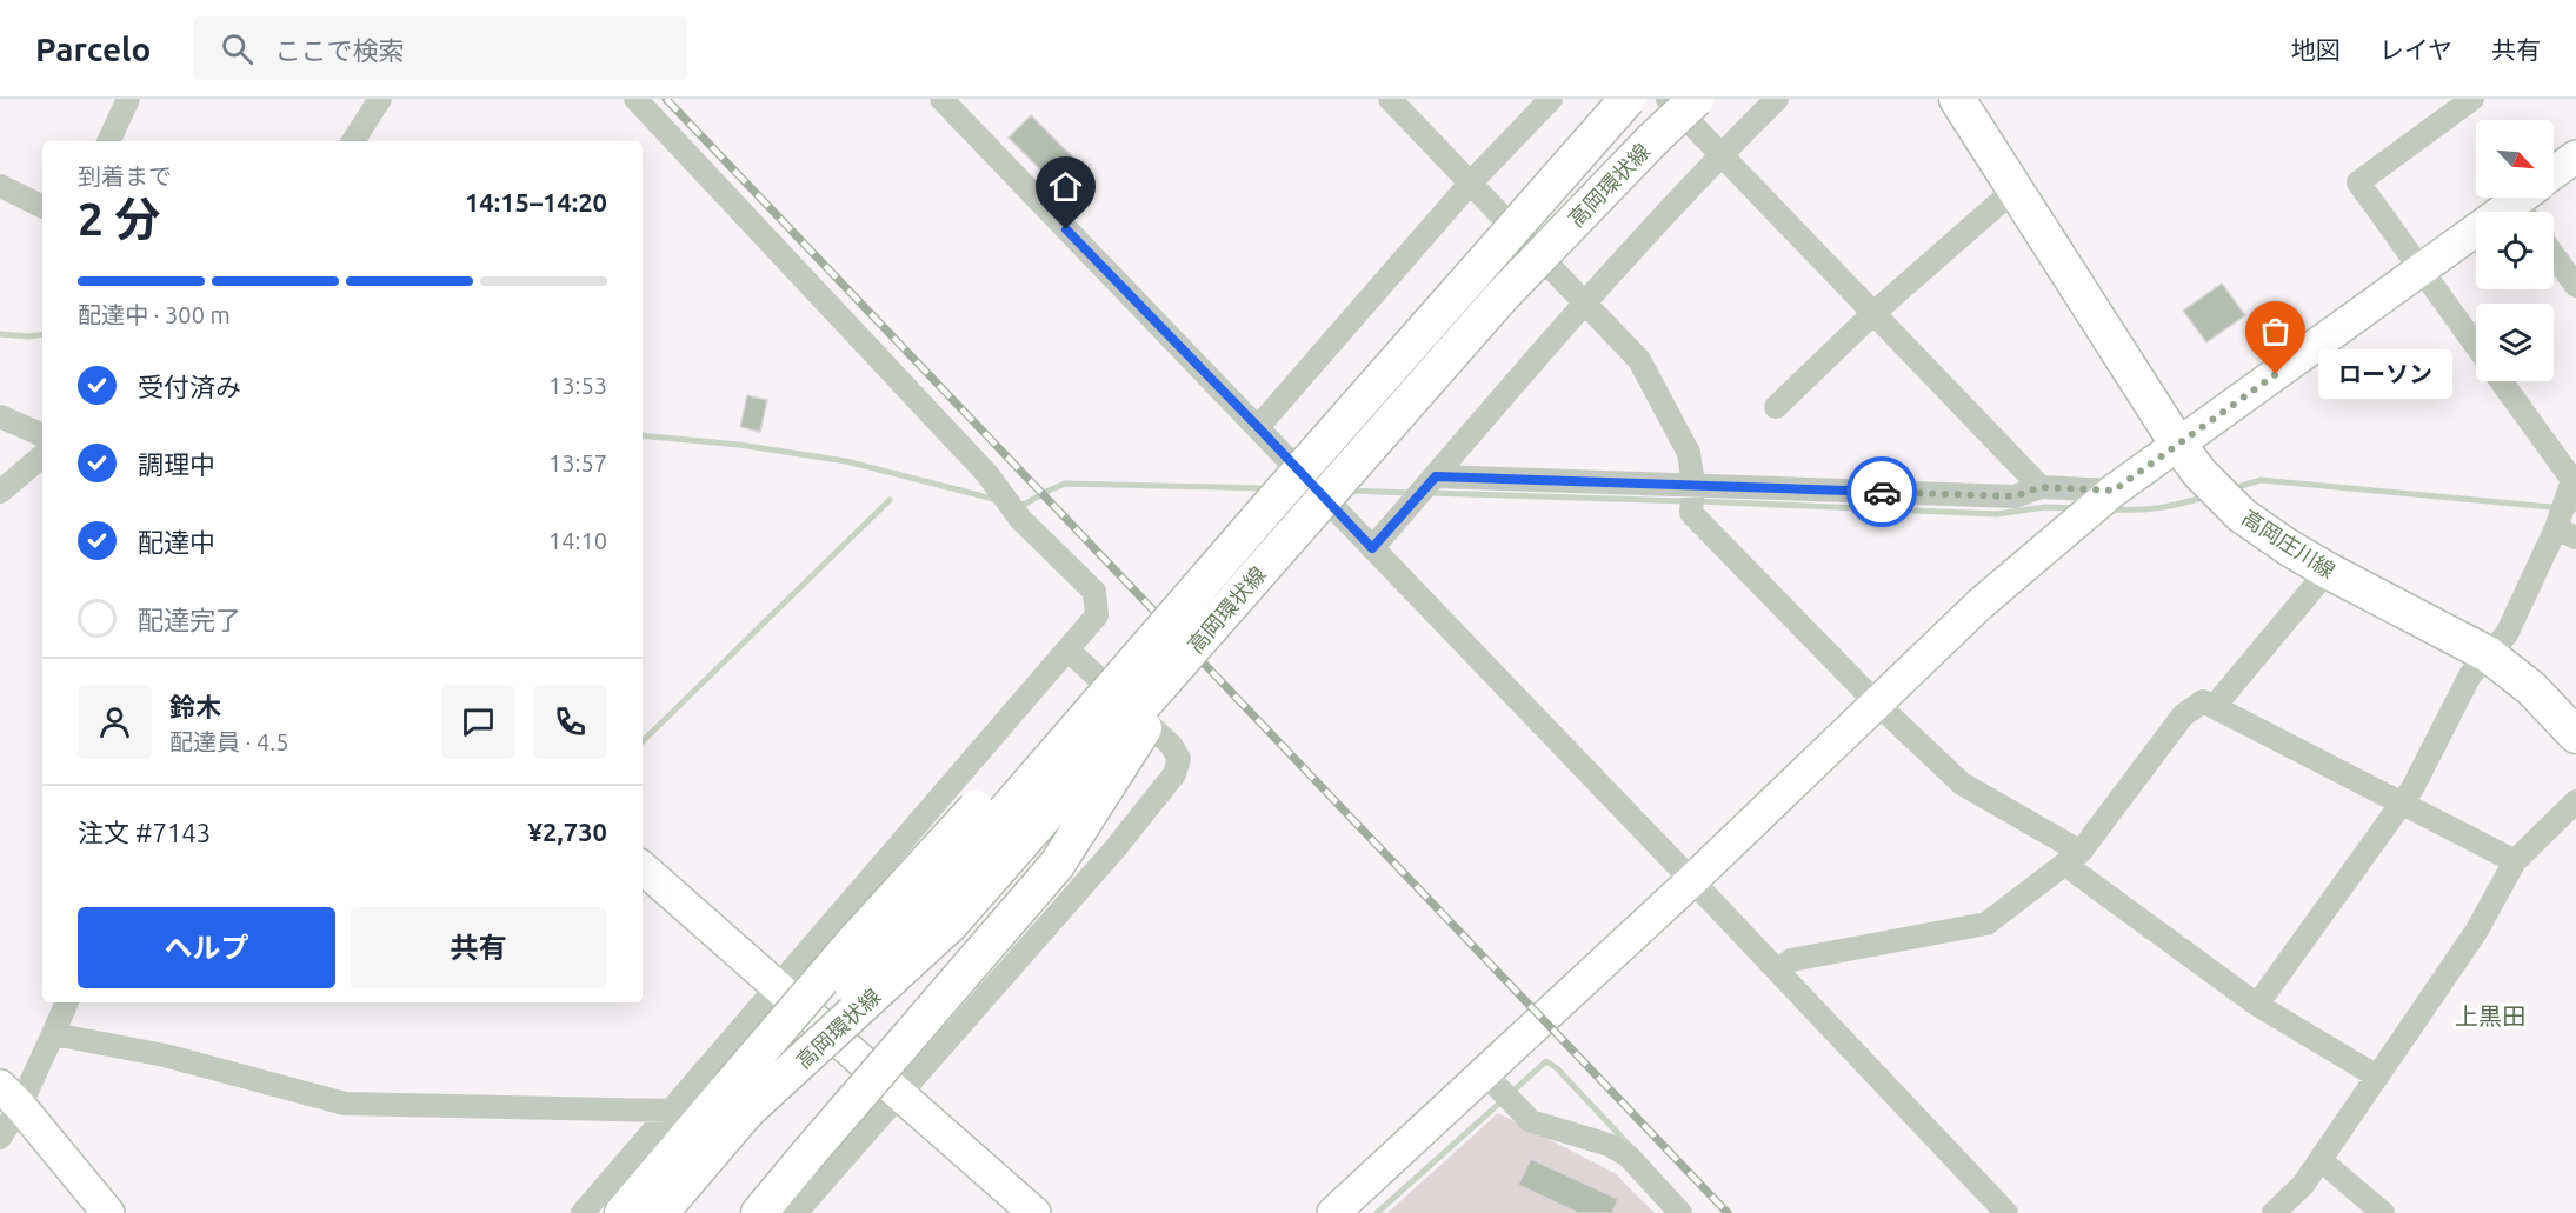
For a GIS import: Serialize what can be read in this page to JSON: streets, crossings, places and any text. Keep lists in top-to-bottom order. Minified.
{"streets":{"main road":["高岡環状線","高岡庄川線"]},"districts":["上黒田"],"places":["ローソン"],"north":"bottom right","page":{"header":"Parcelo","search":"ここで検索","nav":["地図","レイヤ","共有"],"heading":["2 分","到着まで","14:15–14:20"],"panel":["鈴木","配達員 · 4.5","注文 #7143","¥2,730"],"bar":"配達中 · 300 m","list":[["受付済み","13:53"],["調理中","13:57"],["配達中","14:10"],"配達完了"],"bubble":"ローソン","buttons":["ヘルプ","共有"]}}
